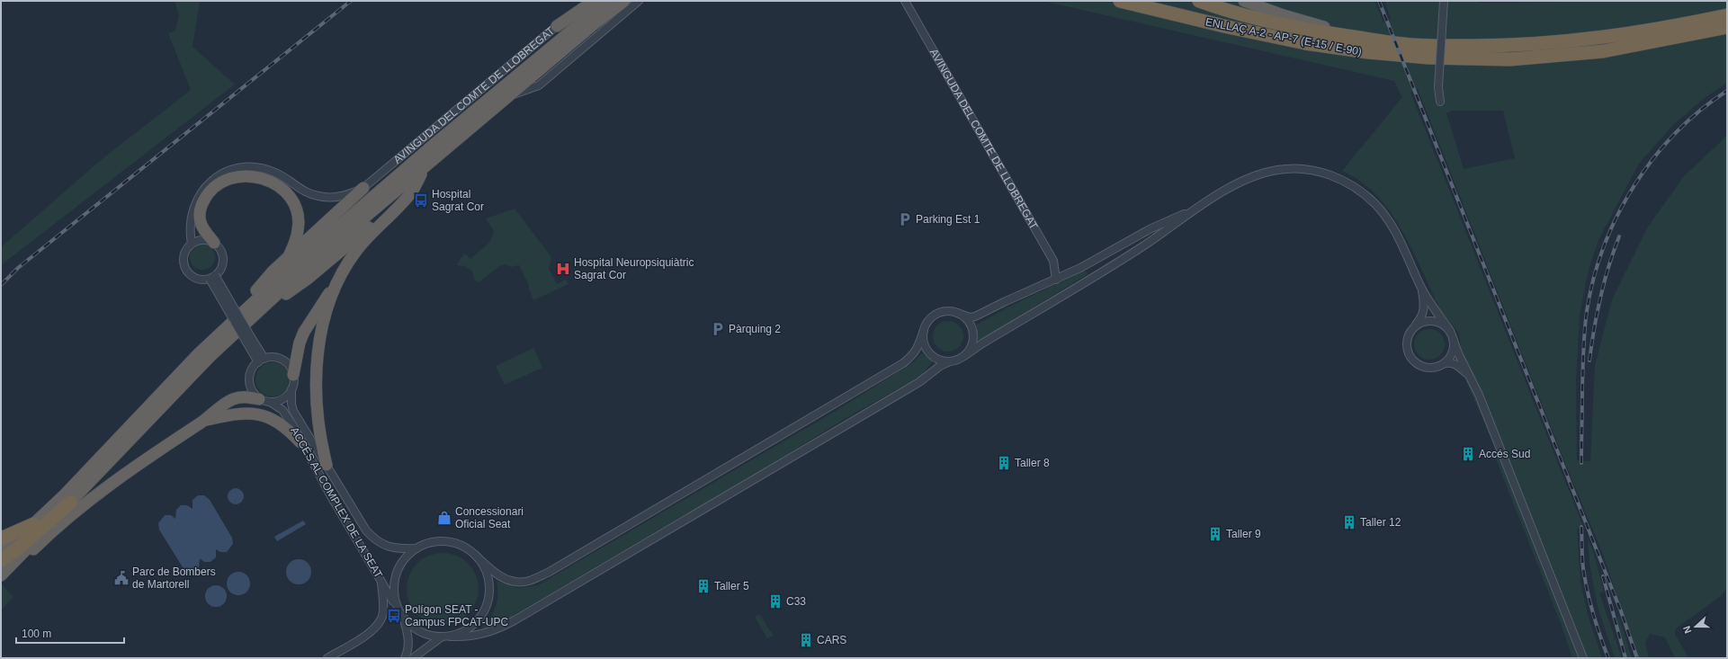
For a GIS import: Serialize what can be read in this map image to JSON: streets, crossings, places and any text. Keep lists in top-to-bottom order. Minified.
{"streets":{"highway":["ENLLAÇ A-2 - AP-7 (E-15 / E-90)"],"street":["AVINGUDA DEL COMTE DE LLOBREGAT","ACCÉS AL COMPLEX DE LA SEAT"]},"places":{"bus stop":["Hospital Sagrat Cor","Polígon SEAT - Campus FPCAT-UPC"],"parking":["Parking Est 1","Pàrquing 2"],"hospital":["Hospital Neuropsiquiàtric Sagrat Cor"],"building":["Accés Sud","Taller 8","Taller 12","Taller 9","Taller 5","C33","CARS"],"shop":["Concessionari Oficial Seat"],"public building":["Parc de Bombers de Martorell"]},"scale_bar":"100 m","north":"left"}
